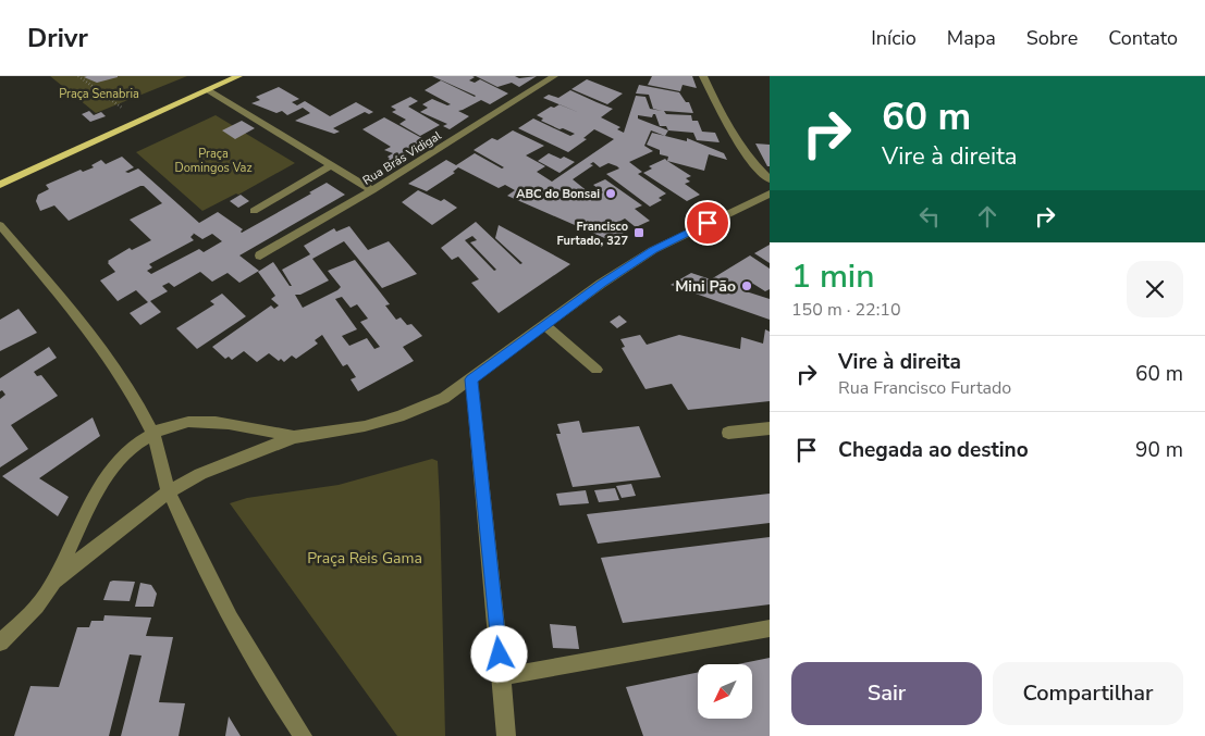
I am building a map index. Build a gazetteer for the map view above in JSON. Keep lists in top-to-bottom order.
{
  "streets": {
    "street": ["Rua Brás Vidigal"]
  },
  "parks": ["Praça Senabria", "Praça Domingos Vaz", "Praça Reis Gama"],
  "places": {
    "other": ["ABC do Bonsai", "Mini Pão"],
    "transit": ["Francisco Furtado, 327"]
  },
  "north": "bottom left",
  "page": {
    "header": "Drivr",
    "nav": [
      "Início",
      "Mapa",
      "Sobre",
      "Contato"
    ],
    "turn": ["60 m", "Vire à direita"],
    "heading": ["1 min", "150 m · 22:10"],
    "list": [
      {
        "name": "Vire à direita",
        "note": "Rua Francisco Furtado",
        "value": "60 m"
      },
      {
        "name": "Chegada ao destino",
        "value": "90 m"
      }
    ],
    "buttons": ["Sair", "Compartilhar"]
  }
}
